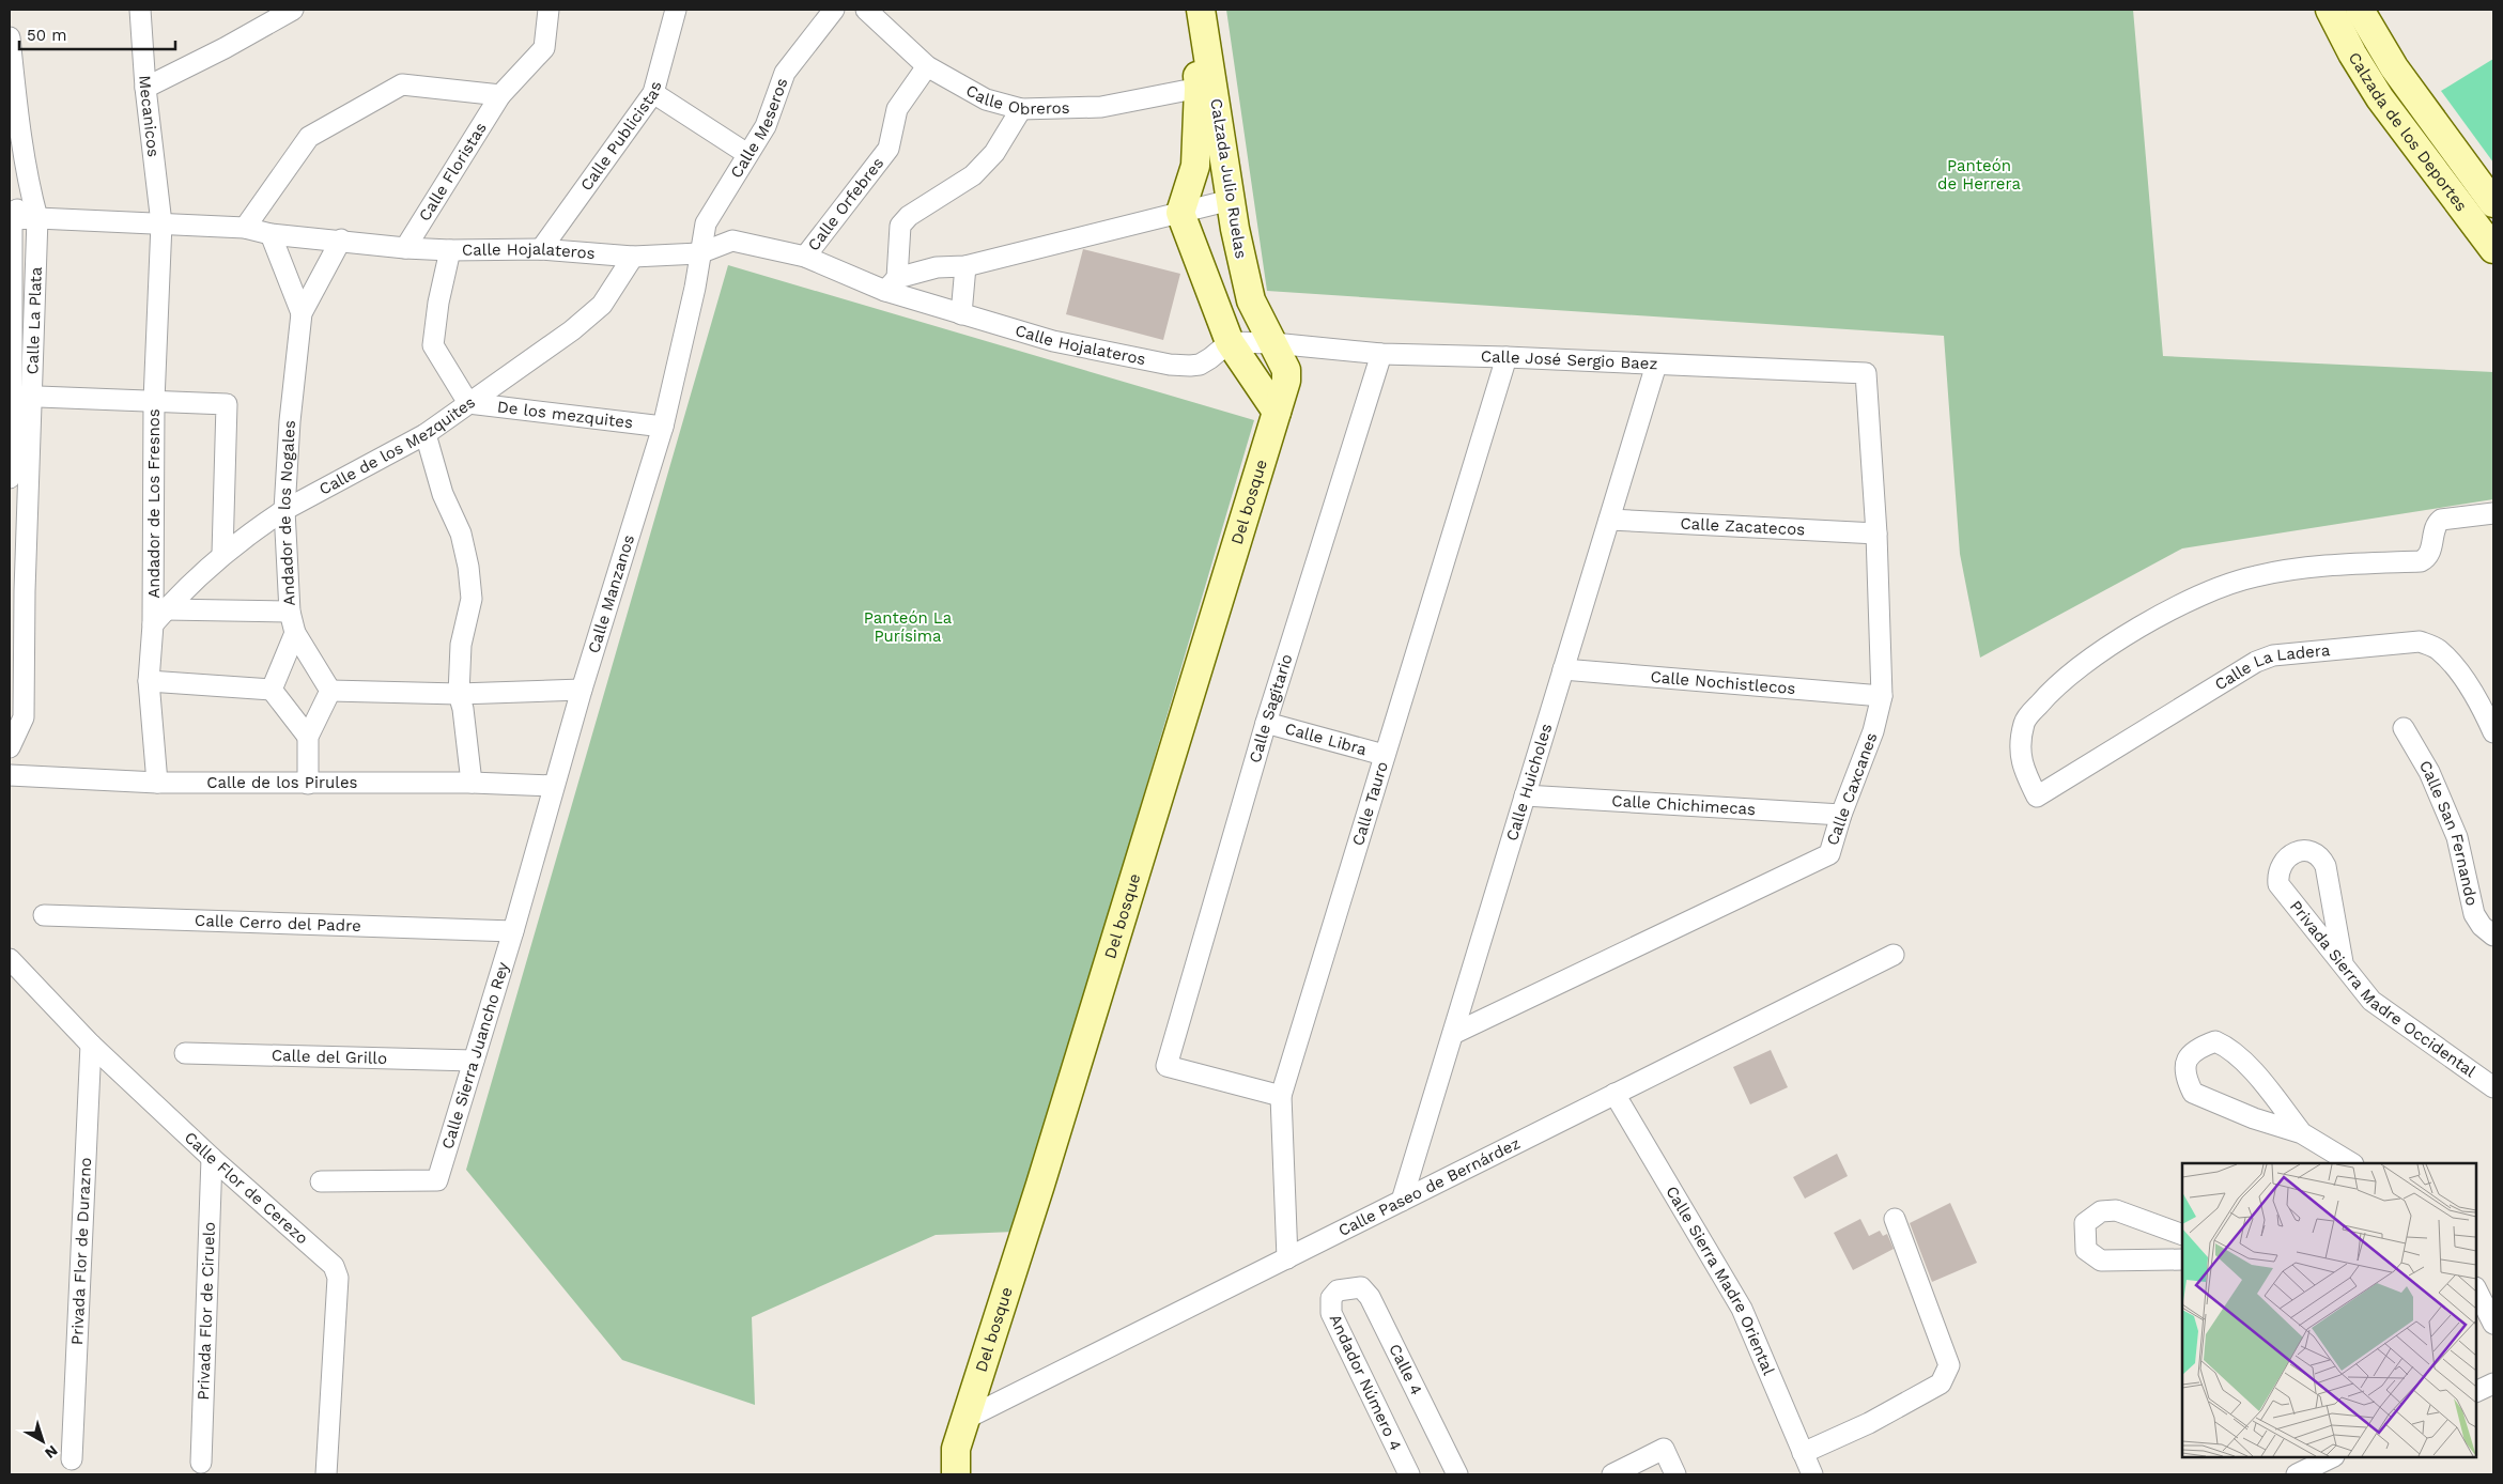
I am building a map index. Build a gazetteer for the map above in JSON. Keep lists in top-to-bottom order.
{
  "streets": {
    "main road": ["Calzada de los Deportes", "Calzada Julio Ruelas", "Del bosque"],
    "street": [
      "Calle Obreros",
      "Mecanicos",
      "Calle Meseros",
      "Calle Publicistas",
      "Calle Floristas",
      "Calle Orfebres",
      "Calle Hojalateros",
      "Calle La Plata",
      "Calle José Sergio Baez",
      "De los mezquites",
      "Calle de los Mezquites",
      "Andador de Los Fresnos",
      "Andador de los Nogales",
      "Calle Zacatecos",
      "Calle Manzanos",
      "Calle La Ladera",
      "Calle Nochistlecos",
      "Calle Sagitario",
      "Calle Libra",
      "Calle de los Pirules",
      "Calle Huicholes",
      "Calle Caxcanes",
      "Calle Tauro",
      "Calle Chichimecas",
      "Calle San Fernando",
      "Calle Cerro del Padre",
      "Privada Sierra Madre Occidental",
      "Calle Sierra Juancho Rey",
      "Calle del Grillo",
      "Calle Flor de Cerezo",
      "Calle Paseo de Bernárdez",
      "Privada Flor de Durazno",
      "Calle Sierra Madre Oriental",
      "Privada Flor de Ciruelo",
      "Calle 4",
      "Andador Número 4"
    ]
  },
  "crossings": [
    ["Calle Obreros", "Calzada Julio Ruelas"],
    ["Calle Obreros", "Calle Orfebres"],
    ["Mecanicos", "Calle Hojalateros"],
    ["Mecanicos", "Andador de Los Fresnos"],
    ["Calle Meseros", "Calle Hojalateros"],
    ["Calle Meseros", "Calle Manzanos"],
    ["Calle Publicistas", "Calle Hojalateros"],
    ["Calle Floristas", "Calle Hojalateros"],
    ["Calzada Julio Ruelas", "Calle José Sergio Baez"],
    ["Calzada Julio Ruelas", "Del bosque"],
    ["Calle Orfebres", "Calle Hojalateros"],
    ["Calle Hojalateros", "Calle La Plata"],
    ["Calle Hojalateros", "Calle de los Mezquites"],
    ["Calle Hojalateros", "Andador de Los Fresnos"],
    ["Calle Hojalateros", "Andador de los Nogales"],
    ["Calle Hojalateros", "Calle Manzanos"],
    ["Calle José Sergio Baez", "Del bosque"],
    ["Calle José Sergio Baez", "Calle Sagitario"],
    ["Calle José Sergio Baez", "Calle Huicholes"],
    ["Calle José Sergio Baez", "Calle Caxcanes"],
    ["Calle José Sergio Baez", "Calle Tauro"],
    ["De los mezquites", "Calle de los Mezquites"],
    ["De los mezquites", "Calle Manzanos"],
    ["Calle de los Mezquites", "Andador de Los Fresnos"],
    ["Calle de los Mezquites", "Andador de los Nogales"],
    ["Del bosque", "Calle Paseo de Bernárdez"],
    ["Andador de Los Fresnos", "Calle de los Pirules"],
    ["Calle Zacatecos", "Calle Huicholes"],
    ["Calle Zacatecos", "Calle Caxcanes"],
    ["Calle Manzanos", "Calle de los Pirules"],
    ["Calle Manzanos", "Calle Cerro del Padre"],
    ["Calle Manzanos", "Calle Sierra Juancho Rey"],
    ["Calle Nochistlecos", "Calle Huicholes"],
    ["Calle Nochistlecos", "Calle Caxcanes"],
    ["Calle Sagitario", "Calle Libra"],
    ["Calle Sagitario", "Calle Tauro"],
    ["Calle Libra", "Calle Tauro"],
    ["Calle Huicholes", "Calle Caxcanes"],
    ["Calle Huicholes", "Calle Chichimecas"],
    ["Calle Huicholes", "Calle Paseo de Bernárdez"],
    ["Calle Caxcanes", "Calle Chichimecas"],
    ["Calle Tauro", "Calle Paseo de Bernárdez"],
    ["Calle Cerro del Padre", "Calle Sierra Juancho Rey"],
    ["Calle Sierra Juancho Rey", "Calle del Grillo"],
    ["Calle Flor de Cerezo", "Privada Flor de Durazno"],
    ["Calle Flor de Cerezo", "Privada Flor de Ciruelo"],
    ["Calle Paseo de Bernárdez", "Calle Sierra Madre Oriental"],
    ["Calle 4", "Andador Número 4"]
  ],
  "parks": ["Panteón de Herrera", "Panteón La Purísima"],
  "scale_bar": "50 m",
  "north": "bottom right"
}
